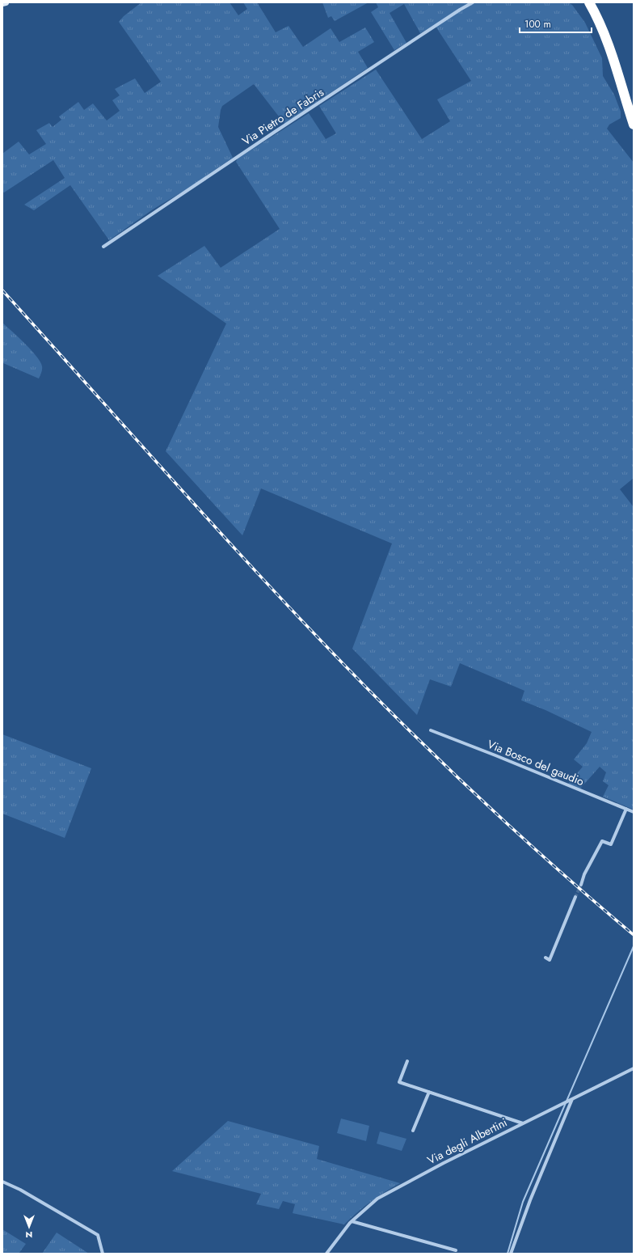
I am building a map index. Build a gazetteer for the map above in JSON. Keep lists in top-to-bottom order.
{
  "streets": {
    "street": ["Via Pietro de Fabris", "Via Bosco del gaudio", "Via degli Albertini"]
  },
  "scale_bar": "100 m",
  "north": "bottom"
}
